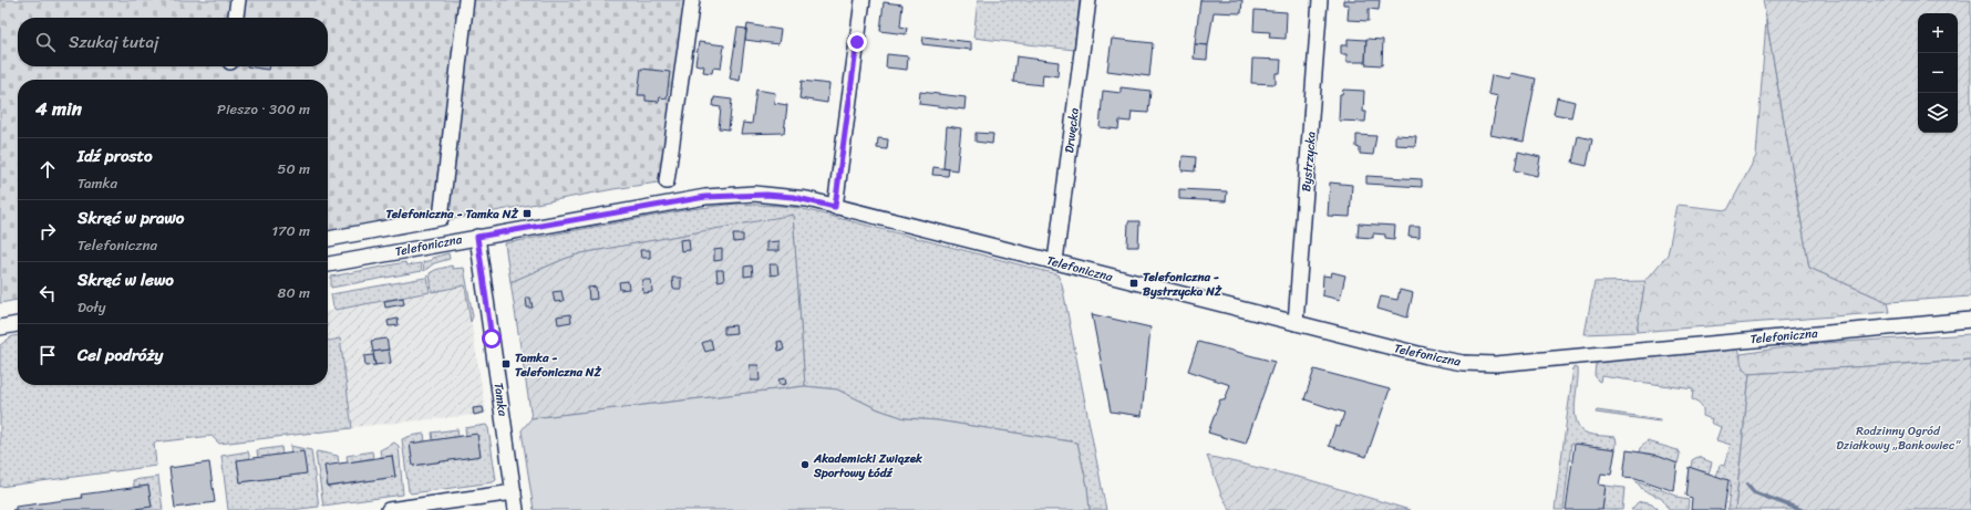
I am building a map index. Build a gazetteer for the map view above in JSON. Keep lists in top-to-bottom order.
{
  "streets": {
    "street": [
      "Drwęcka",
      "Bystrzycka",
      "Telefoniczna",
      "Tamka"
    ]
  },
  "crossings": [
    ["Drwęcka", "Telefoniczna"],
    ["Bystrzycka", "Telefoniczna"],
    ["Telefoniczna", "Tamka"]
  ],
  "parks": ["Rodzinny Ogród Działkowy „Bankowiec”"],
  "places": {
    "transit": ["Telefoniczna - Tamka NŻ", "Telefoniczna - Bystrzycka NŻ", "Tamka - Telefoniczna NŻ"],
    "other": ["Akademicki Związek Sportowy Łódź"]
  },
  "page": {
    "map_buttons": ["+", "−"],
    "search": "Szukaj tutaj",
    "heading": ["4 min", "Pieszo · 300 m"],
    "list": [
      ["Idź prosto", "Tamka", "50 m"],
      ["Skręć w prawo", "Telefoniczna", "170 m"],
      ["Skręć w lewo", "Doły", "80 m"],
      "Cel podróży"
    ]
  }
}
